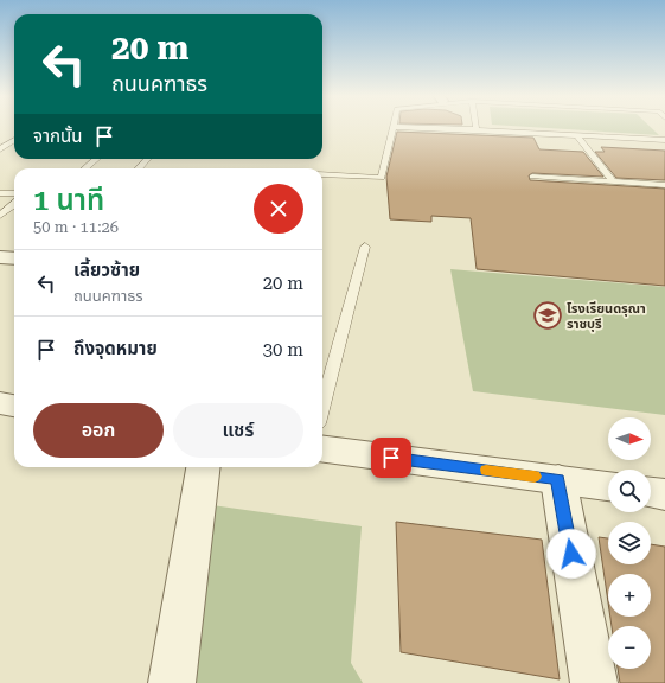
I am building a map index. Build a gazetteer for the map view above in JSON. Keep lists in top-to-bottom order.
{
  "places": {
    "school or university": ["โรงเรียนดรุณา ราชบุรี"]
  },
  "north": "right",
  "page": {
    "turn": ["20 m", "ถนนคฑาธร"],
    "then": "จากนั้น",
    "heading": ["1 นาที", "50 m · 11:26"],
    "list": [
      {
        "name": "เลี้ยวซ้าย",
        "note": "ถนนคฑาธร",
        "value": "20 m"
      },
      {
        "name": "ถึงจุดหมาย",
        "value": "30 m"
      }
    ],
    "buttons": ["ออก", "แชร์"],
    "map_buttons": ["+", "−"]
  }
}
